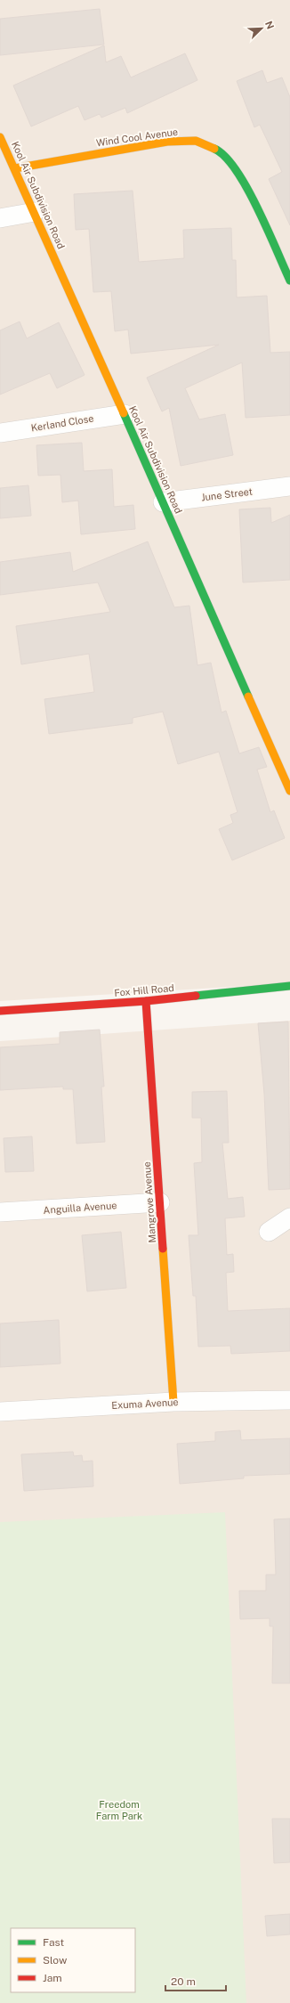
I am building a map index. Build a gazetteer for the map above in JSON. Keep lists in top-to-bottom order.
{
  "streets": {
    "street": [
      "Wind Cool Avenue",
      "Kool Air Subdivision Road",
      "Kerland Close",
      "June Street",
      "Fox Hill Road",
      "Mangrove Avenue",
      "Anguilla Avenue",
      "Exuma Avenue"
    ]
  },
  "crossings": [
    ["Wind Cool Avenue", "Kool Air Subdivision Road"],
    ["Kool Air Subdivision Road", "Kerland Close"],
    ["Kool Air Subdivision Road", "June Street"],
    ["Fox Hill Road", "Mangrove Avenue"],
    ["Mangrove Avenue", "Anguilla Avenue"],
    ["Mangrove Avenue", "Exuma Avenue"]
  ],
  "parks": ["Freedom Farm Park"],
  "legend": ["Fast", "Slow", "Jam"],
  "scale_bar": "20 m",
  "north": "top right"
}
